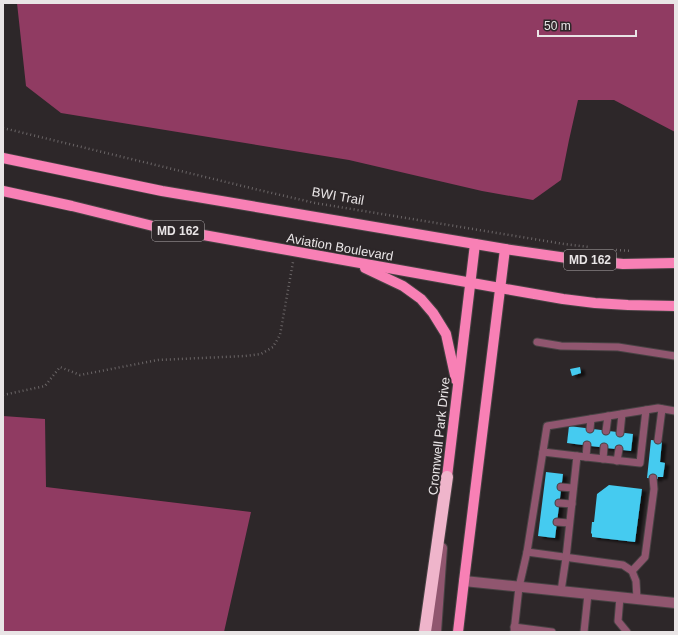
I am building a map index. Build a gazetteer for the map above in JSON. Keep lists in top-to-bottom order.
{
  "streets": {
    "main road": ["MD 162", "Aviation Boulevard", "Cromwell Park Drive"],
    "path": ["BWI Trail"]
  },
  "crossings": [
    ["Aviation Boulevard", "Cromwell Park Drive"]
  ],
  "scale_bar": "50 m"
}
